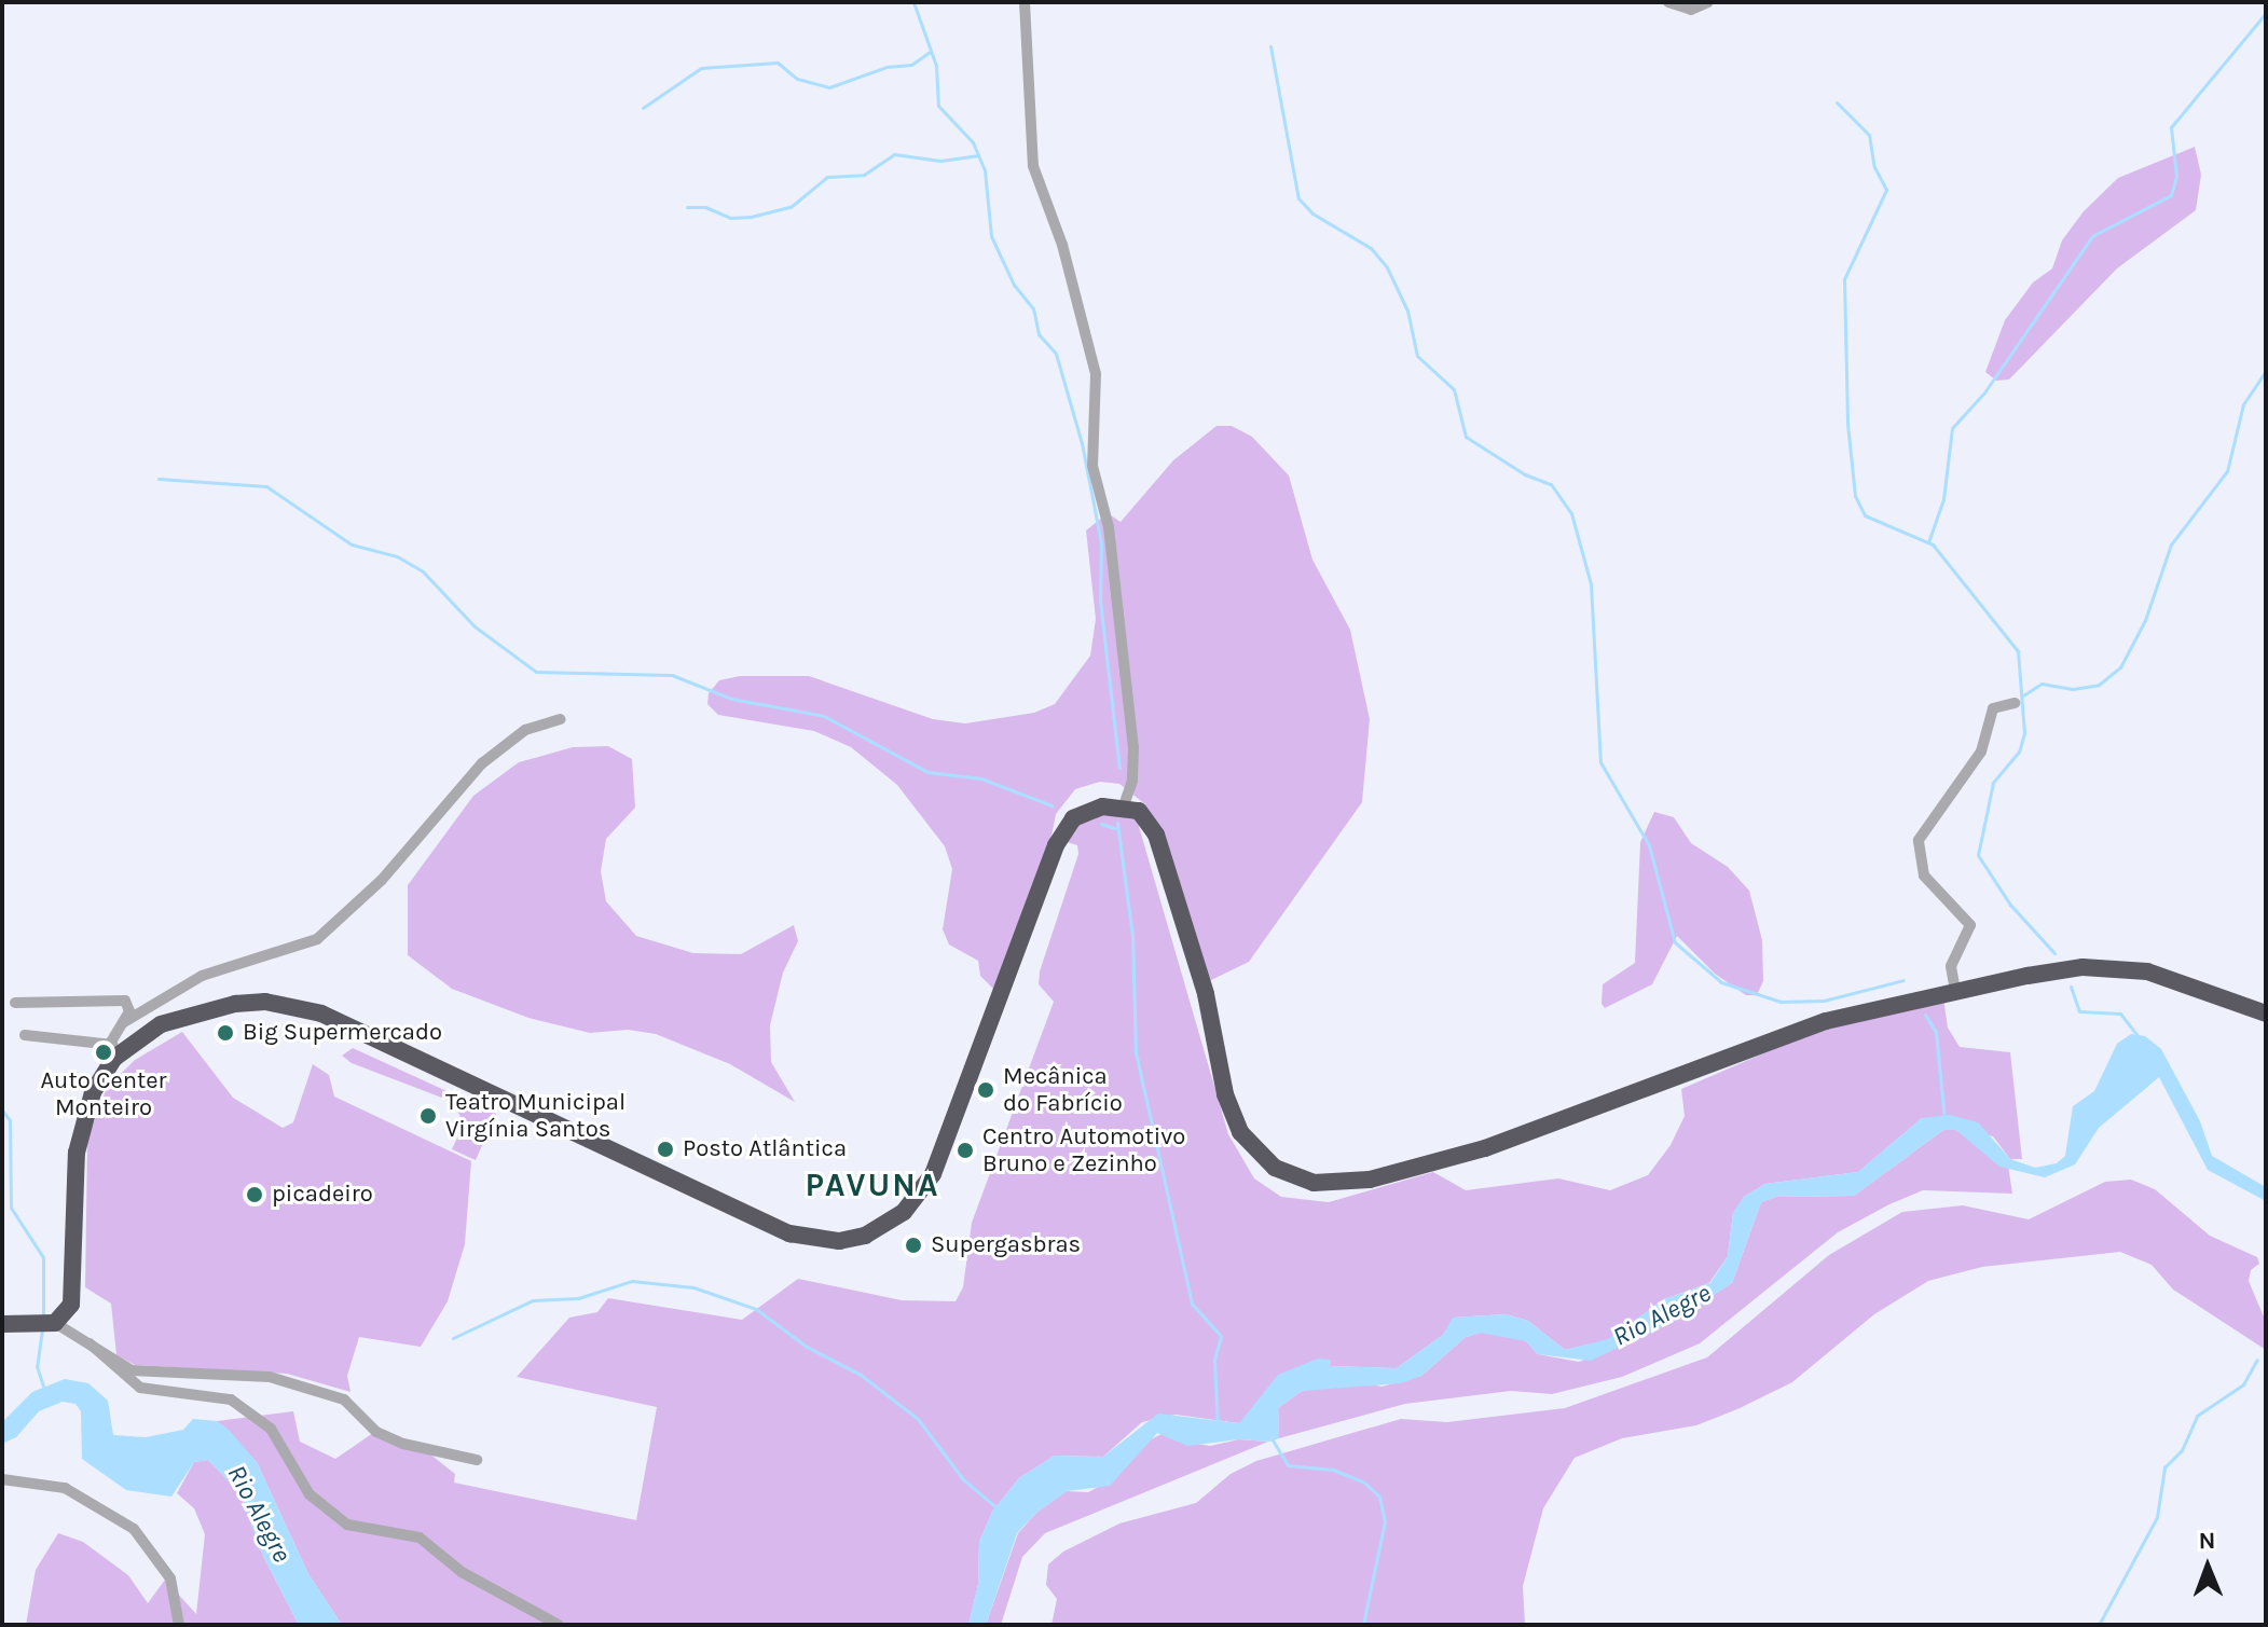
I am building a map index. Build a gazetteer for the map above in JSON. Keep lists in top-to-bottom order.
{
  "districts": ["PAVUNA"],
  "water": ["Rio Alegre"],
  "places": [
    "Big Supermercado",
    "Auto Center Monteiro",
    "Mecânica do Fabrício",
    "Teatro Municipal Virgínia Santos",
    "Posto Atlântica",
    "Centro Automotivo Bruno e Zezinho",
    "picadeiro",
    "Supergasbras"
  ],
  "north": "top"
}
